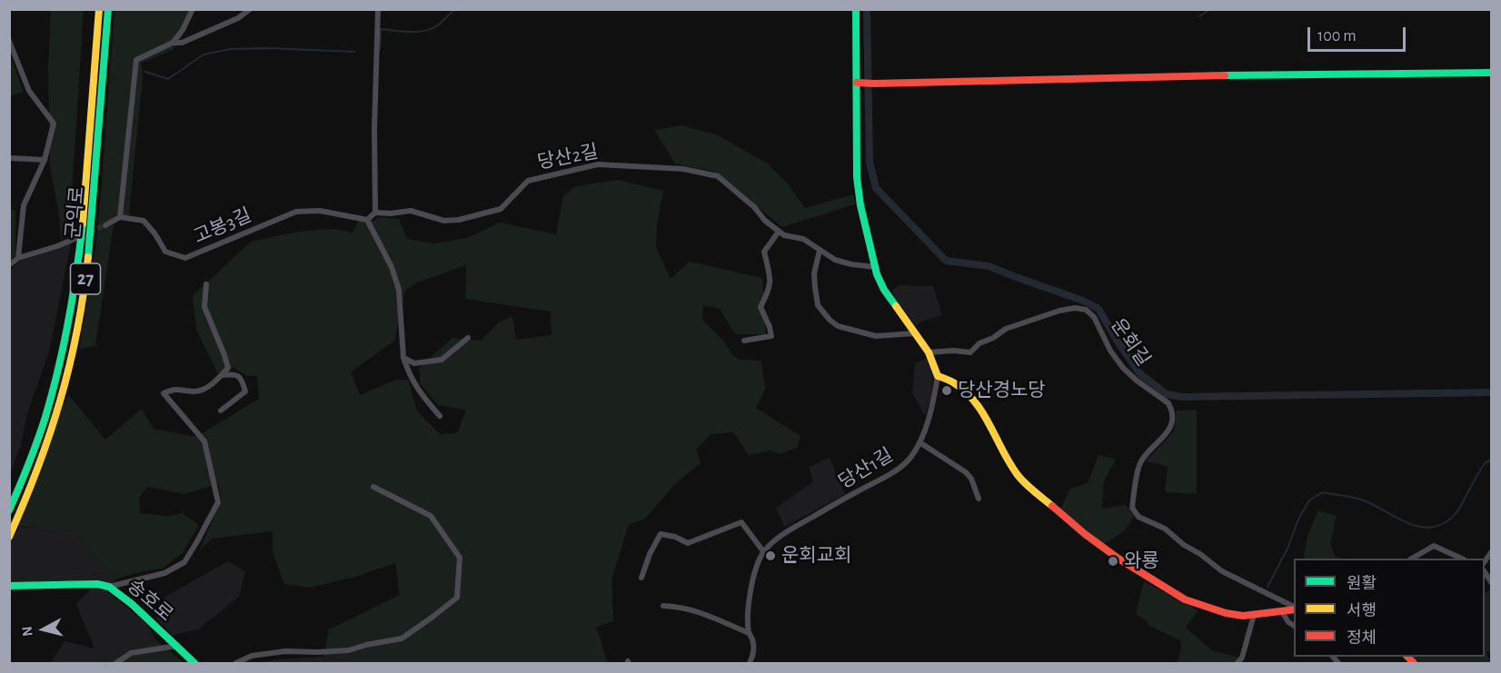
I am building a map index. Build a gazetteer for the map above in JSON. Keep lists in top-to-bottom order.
{
  "streets": {
    "main road": [
      "군익로",
      "27",
      "운회길",
      "송호로"
    ],
    "street": ["당산2길", "고봉3길", "당산1길"]
  },
  "crossings": [
    ["운회길", "당산1길"]
  ],
  "places": ["당산경노당", "운회교회", "와룡"],
  "legend": ["원활", "서행", "정체"],
  "scale_bar": "100 m",
  "north": "left"
}
